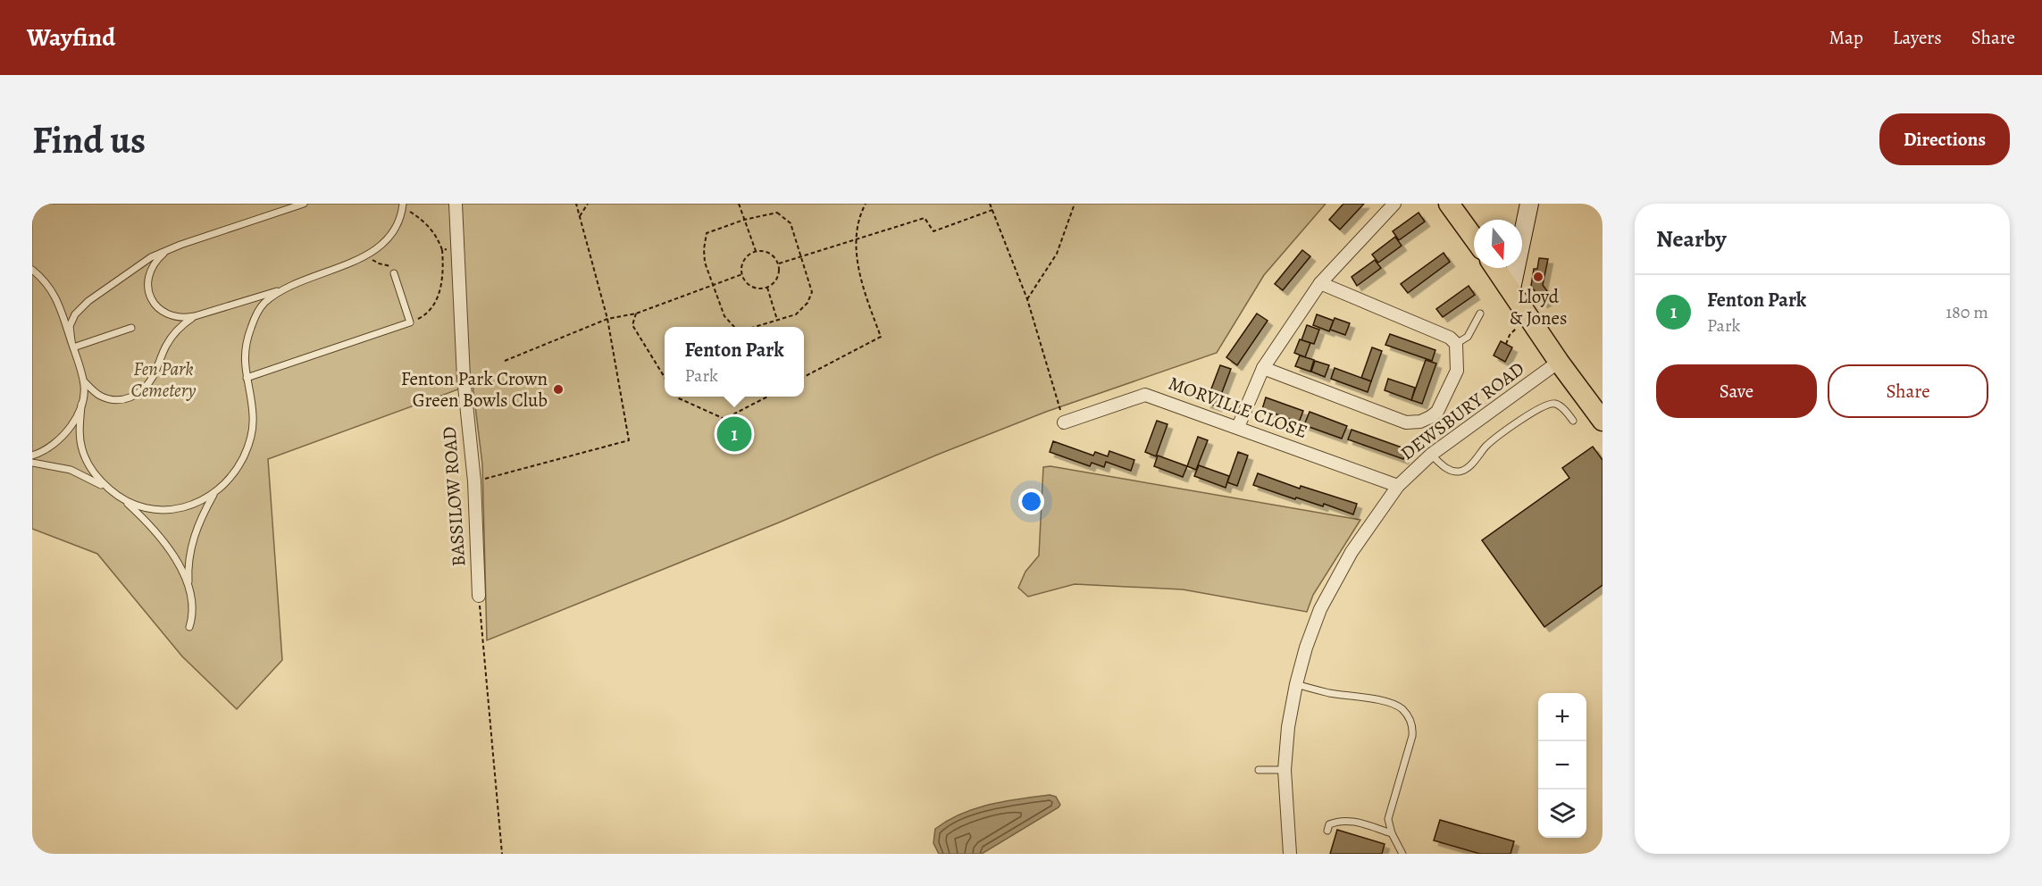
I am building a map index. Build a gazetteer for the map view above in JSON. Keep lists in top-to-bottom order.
{
  "streets": {
    "street": ["MORVILLE CLOSE", "DEWSBURY ROAD", "BASSILOW ROAD"]
  },
  "crossings": [
    ["MORVILLE CLOSE", "DEWSBURY ROAD"]
  ],
  "parks": ["Fen Park Cemetery"],
  "places": ["Lloyd & Jones", "Fenton Park Crown Green Bowls Club"],
  "north": "bottom",
  "page": {
    "header": "Wayfind",
    "nav": ["Map", "Layers", "Share"],
    "buttons": [
      "Directions",
      ["Save", "Share"]
    ],
    "title": "Find us",
    "heading": "Nearby",
    "list": [
      {
        "mark": "1",
        "name": "Fenton Park",
        "note": "Park",
        "value": "180 m"
      }
    ],
    "popup": ["Fenton Park", "Park"],
    "pins": "1",
    "map_buttons": ["+", "−"]
  }
}
